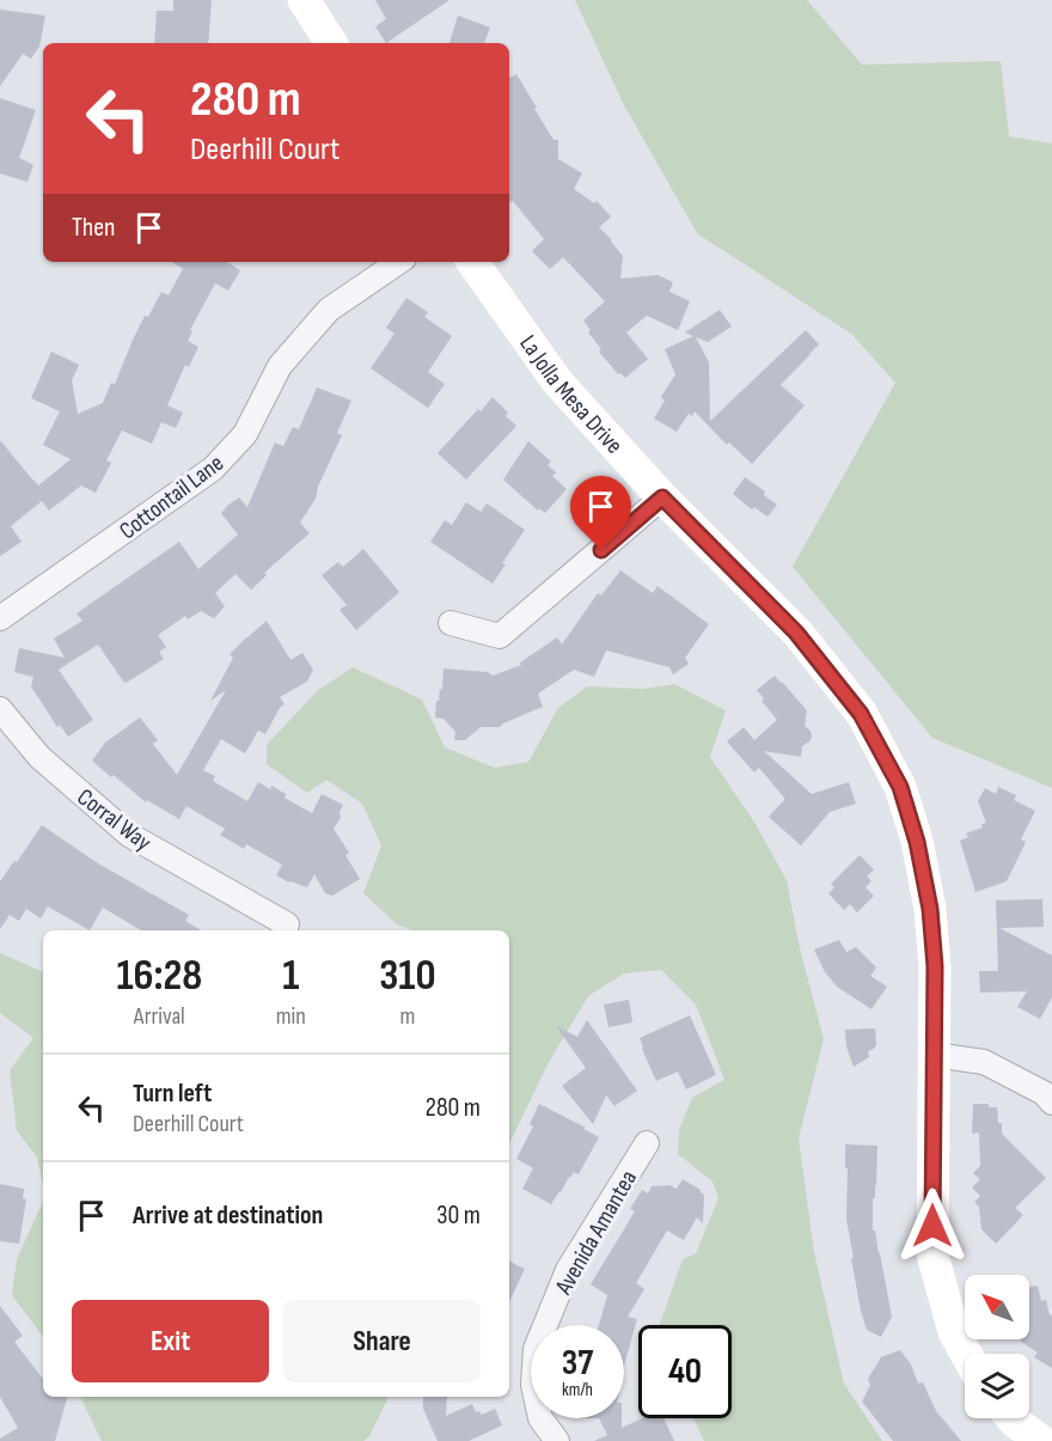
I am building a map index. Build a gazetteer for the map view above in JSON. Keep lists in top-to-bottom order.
{
  "streets": {
    "street": [
      "La Jolla Mesa Drive",
      "Cottontail Lane",
      "Corral Way",
      "Avenida Amantea"
    ]
  },
  "north": "top left",
  "page": {
    "turn": ["280 m", "Deerhill Court"],
    "then": "Then",
    "eta": [
      "16:28",
      "Arrival",
      "1",
      "min",
      "310",
      "m"
    ],
    "list": [
      {
        "name": "Turn left",
        "note": "Deerhill Court",
        "value": "280 m"
      },
      {
        "name": "Arrive at destination",
        "value": "30 m"
      }
    ],
    "buttons": ["Exit", "Share"],
    "speed": "37 km/h",
    "limit": "40"
  }
}
